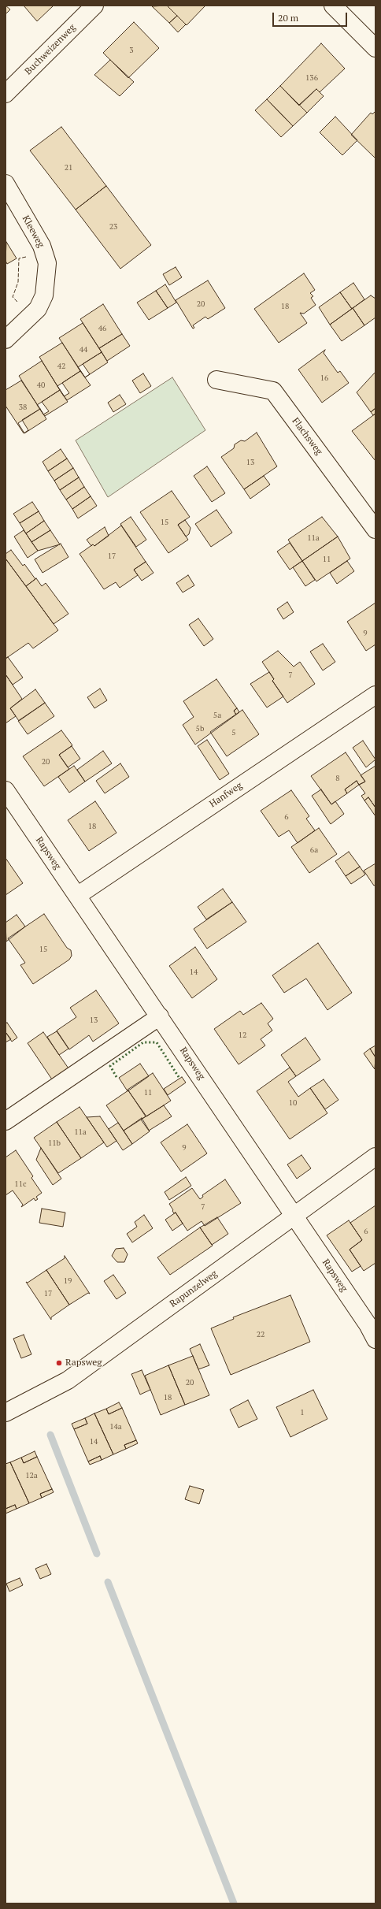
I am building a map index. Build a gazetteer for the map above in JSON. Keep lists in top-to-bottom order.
{
  "streets": {
    "street": [
      "Buchweizenweg",
      "Kleeweg",
      "Flachsweg",
      "Hanfweg",
      "Rapsweg",
      "Rapunzelweg"
    ]
  },
  "crossings": [
    ["Hanfweg", "Rapsweg"],
    ["Rapsweg", "Rapunzelweg"]
  ],
  "places": ["Rapsweg"],
  "house_numbers": [
    "3",
    "136",
    "21",
    "23",
    "20",
    "18",
    "46",
    "44",
    "42",
    "16",
    "40",
    "38",
    "13",
    "15",
    "11a",
    "17",
    "11",
    "9",
    "7",
    "5a",
    "5b",
    "5",
    "20",
    "8",
    "6",
    "18",
    "6a",
    "15",
    "14",
    "13",
    "12",
    "11",
    "10",
    "11a",
    "11b",
    "9",
    "11c",
    "7",
    "6",
    "19",
    "17",
    "22",
    "20",
    "18",
    "1",
    "14a",
    "14",
    "12a"
  ],
  "scale_bar": "20 m"
}
